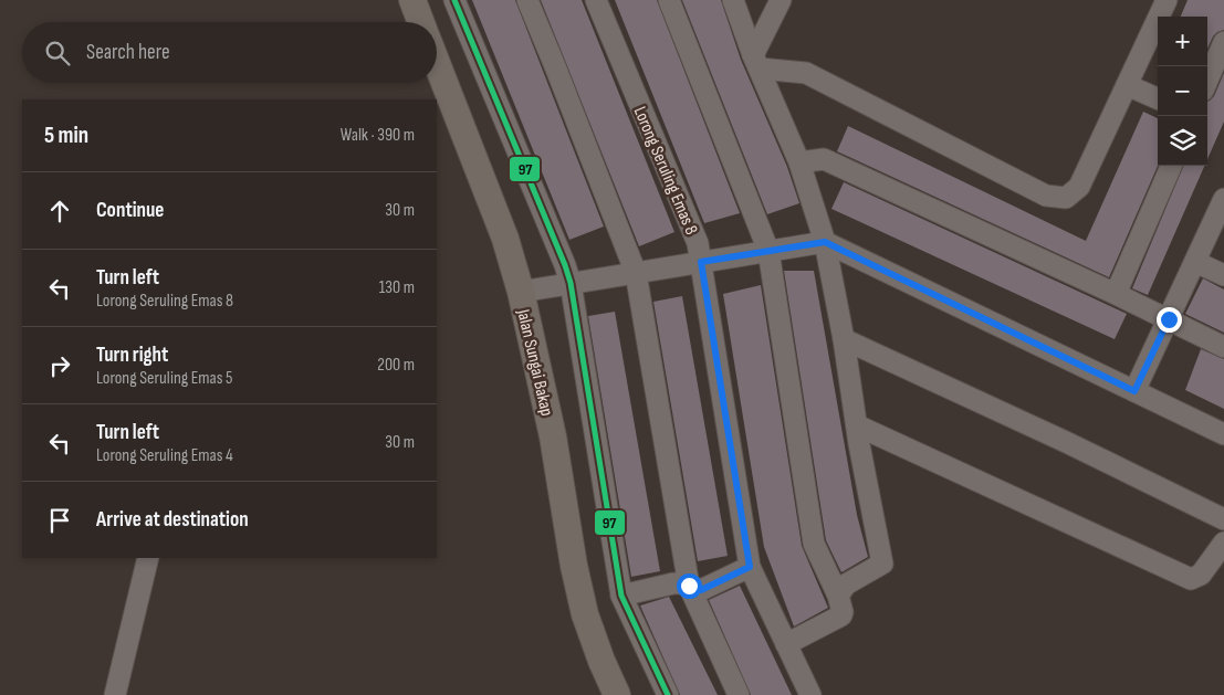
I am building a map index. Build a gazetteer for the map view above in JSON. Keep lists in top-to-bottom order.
{
  "streets": {
    "main road": ["Jalan Sungai Bakap"],
    "street": ["Lorong Seruling Emas 8"]
  },
  "lines": ["transit line 97"],
  "page": {
    "map_buttons": ["+", "−"],
    "search": "Search here",
    "heading": ["5 min", "Walk · 390 m"],
    "list": [
      ["Continue", "30 m"],
      ["Turn left", "Lorong Seruling Emas 8", "130 m"],
      ["Turn right", "Lorong Seruling Emas 5", "200 m"],
      ["Turn left", "Lorong Seruling Emas 4", "30 m"],
      "Arrive at destination"
    ]
  }
}
